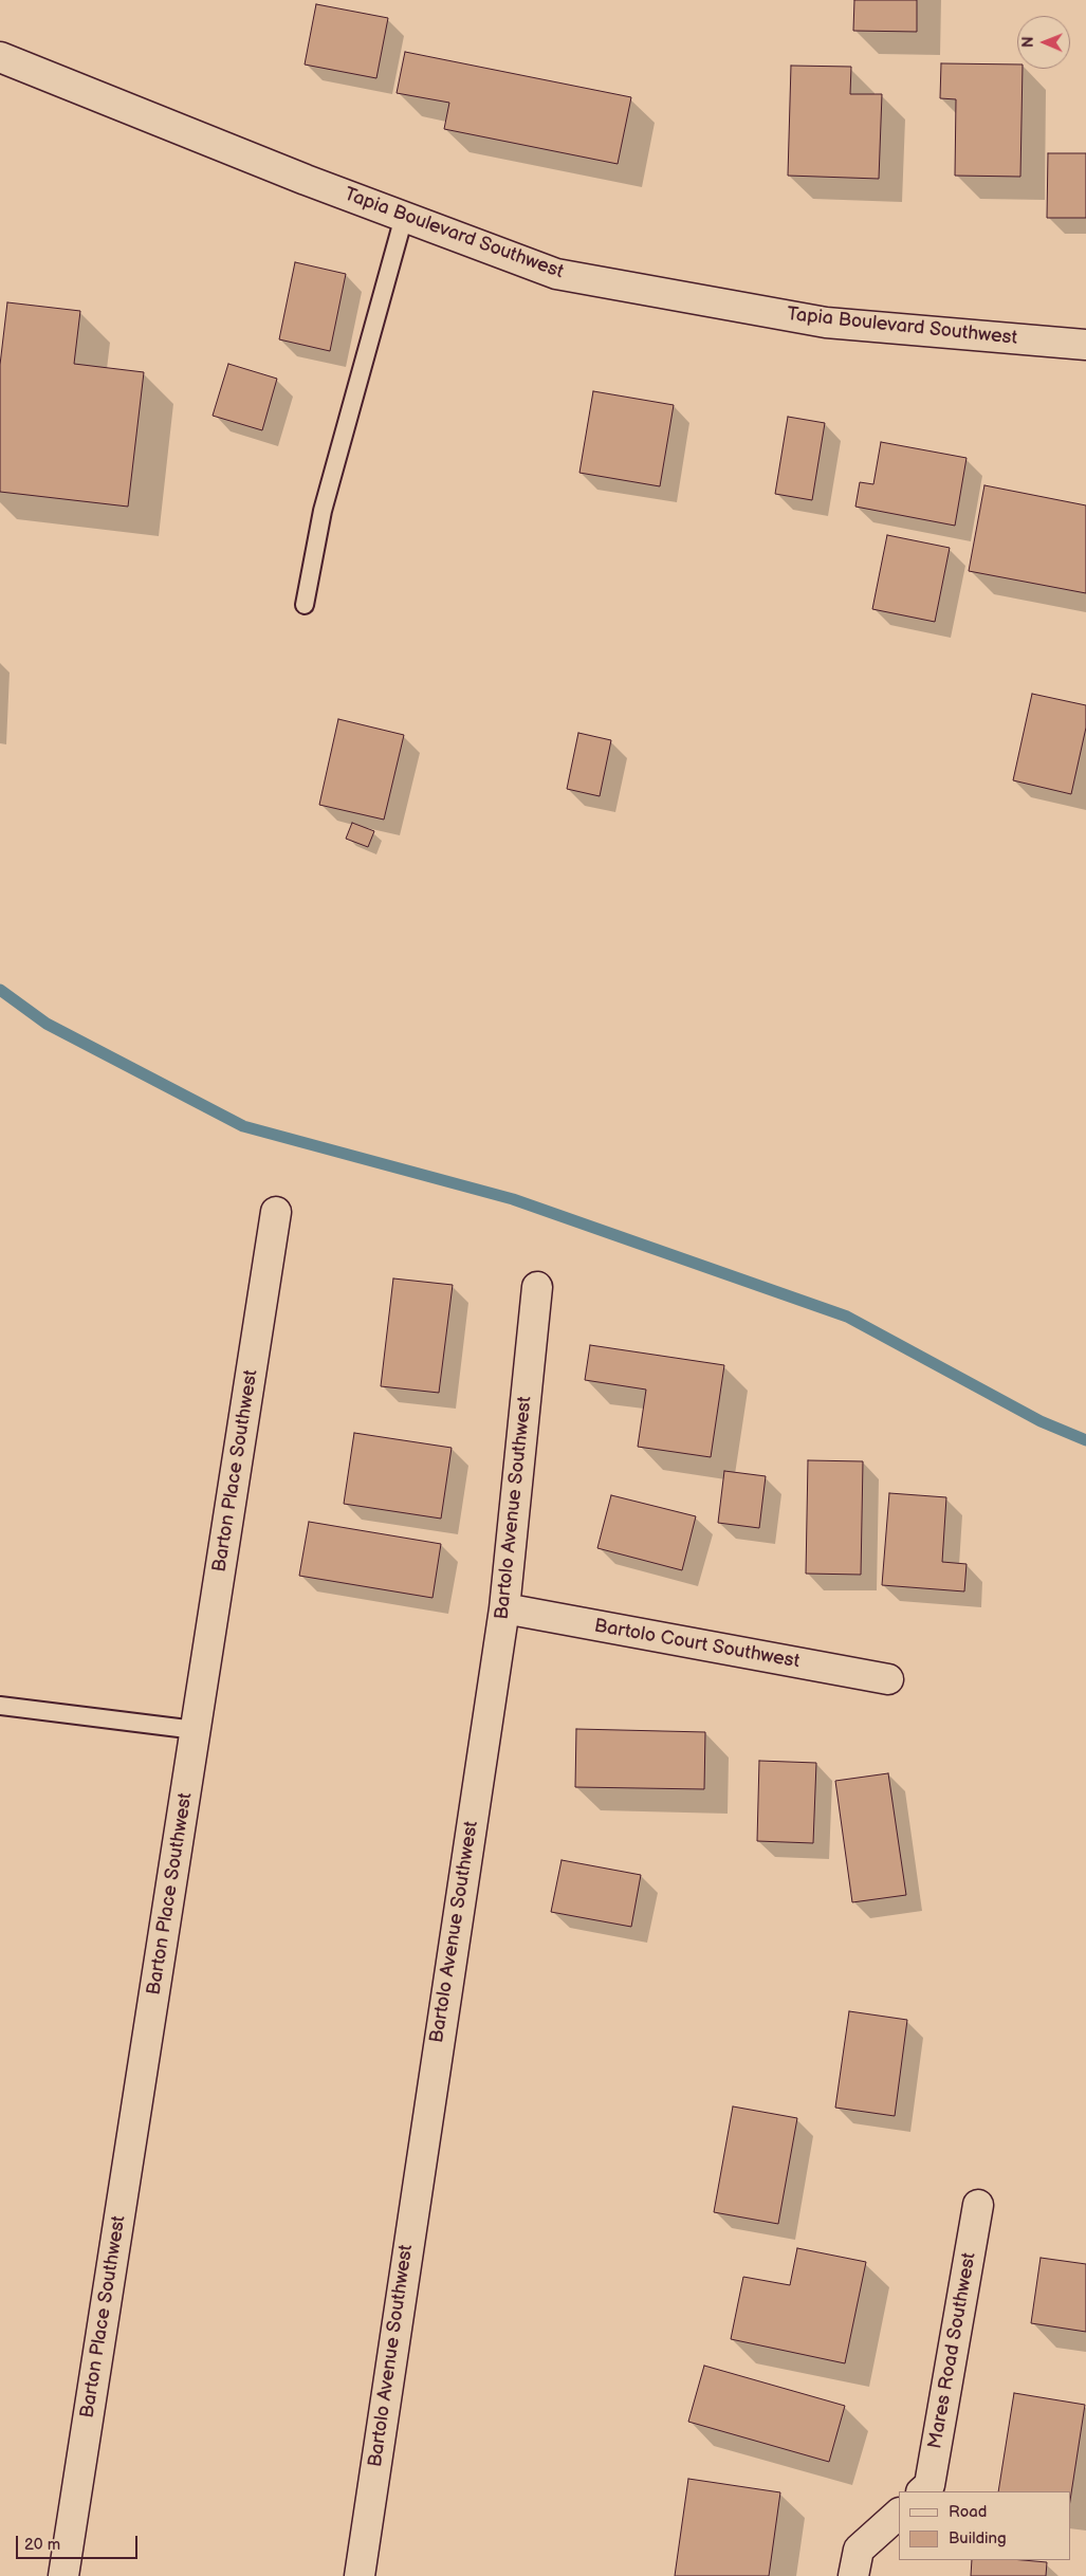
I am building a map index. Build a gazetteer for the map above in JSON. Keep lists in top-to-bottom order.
{
  "streets": {
    "street": [
      "Tapia Boulevard Southwest",
      "Barton Place Southwest",
      "Bartolo Avenue Southwest",
      "Bartolo Court Southwest",
      "Mares Road Southwest"
    ]
  },
  "crossings": [
    ["Bartolo Avenue Southwest", "Bartolo Court Southwest"]
  ],
  "legend": ["Road", "Building"],
  "scale_bar": "20 m",
  "north": "left"
}
